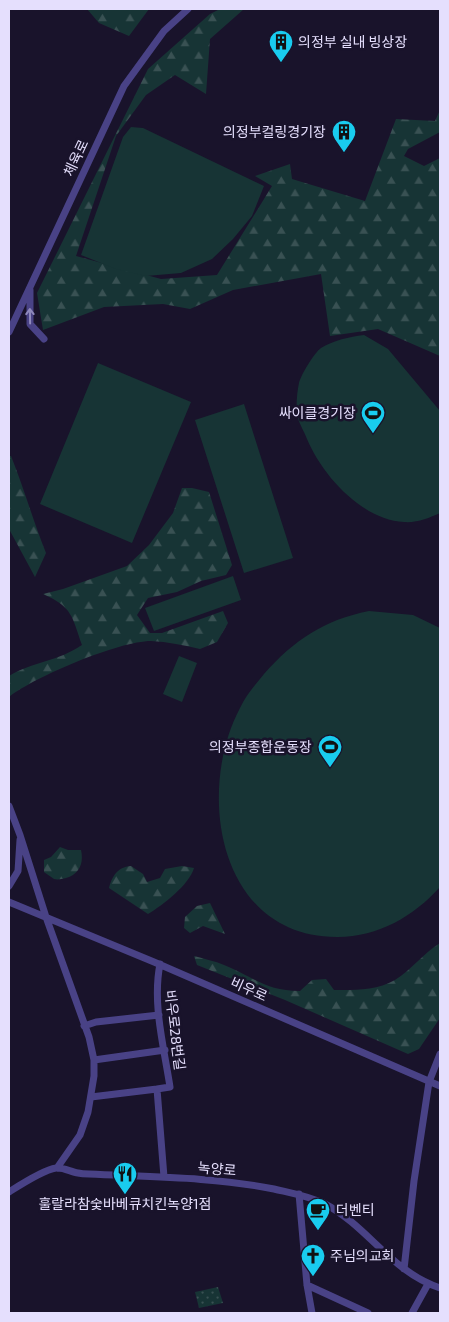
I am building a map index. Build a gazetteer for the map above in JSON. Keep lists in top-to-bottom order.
{
  "streets": {
    "street": [
      "체육로",
      "비우로",
      "비우로28번길",
      "녹양로"
    ]
  },
  "crossings": [
    ["비우로", "비우로28번길"]
  ],
  "places": {
    "building": ["의정부 실내 빙상장", "의정부컬링경기장"],
    "sports": ["싸이클경기장", "의정부종합운동장"],
    "restaurant": ["훌랄라참숯바베큐치킨녹양1점"],
    "cafe": ["더벤티"],
    "church": ["주님의교회"]
  }
}
